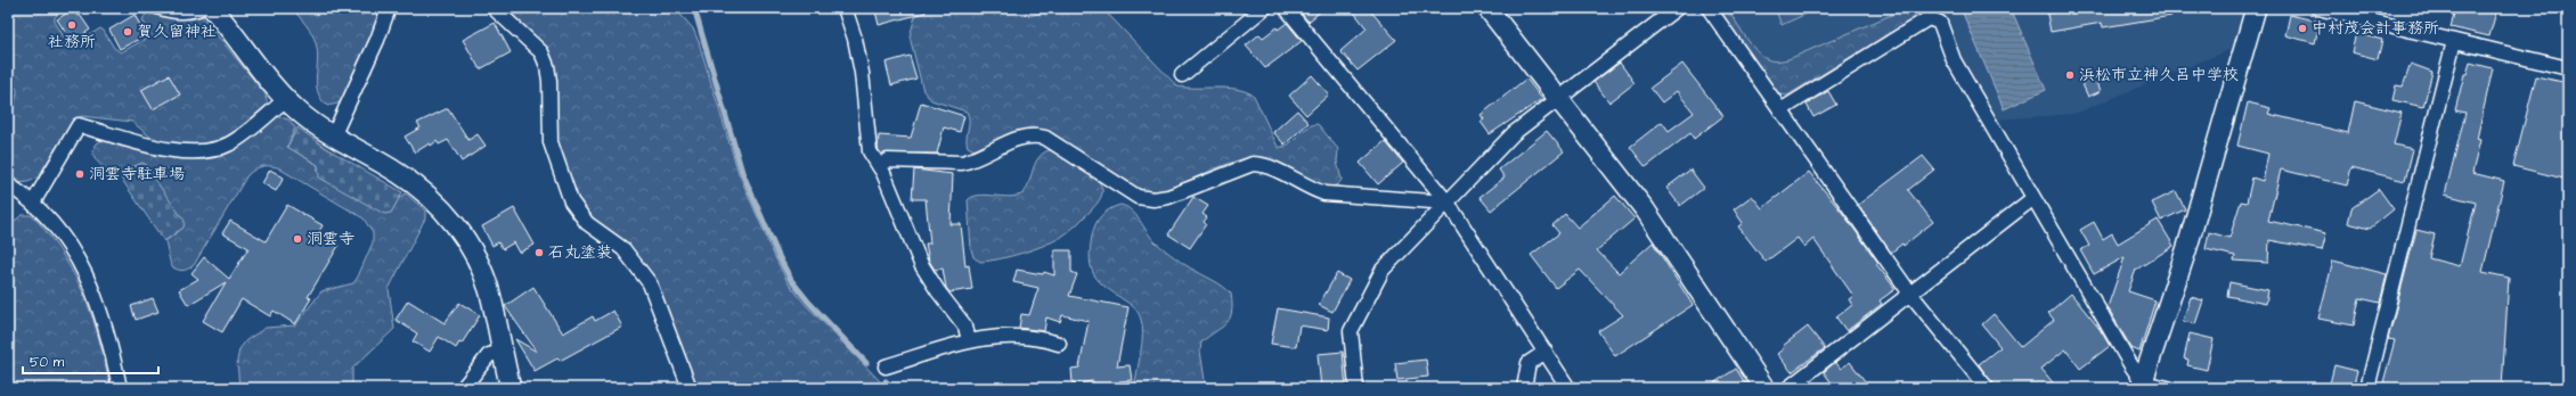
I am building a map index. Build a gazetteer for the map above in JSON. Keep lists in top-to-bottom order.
{
  "places": [
    "社務所",
    "中村茂会計事務所",
    "賀久留神社",
    "浜松市立神久呂中学校",
    "洞雲寺駐車場",
    "洞雲寺",
    "石丸塗装"
  ],
  "scale_bar": "50 m"
}
